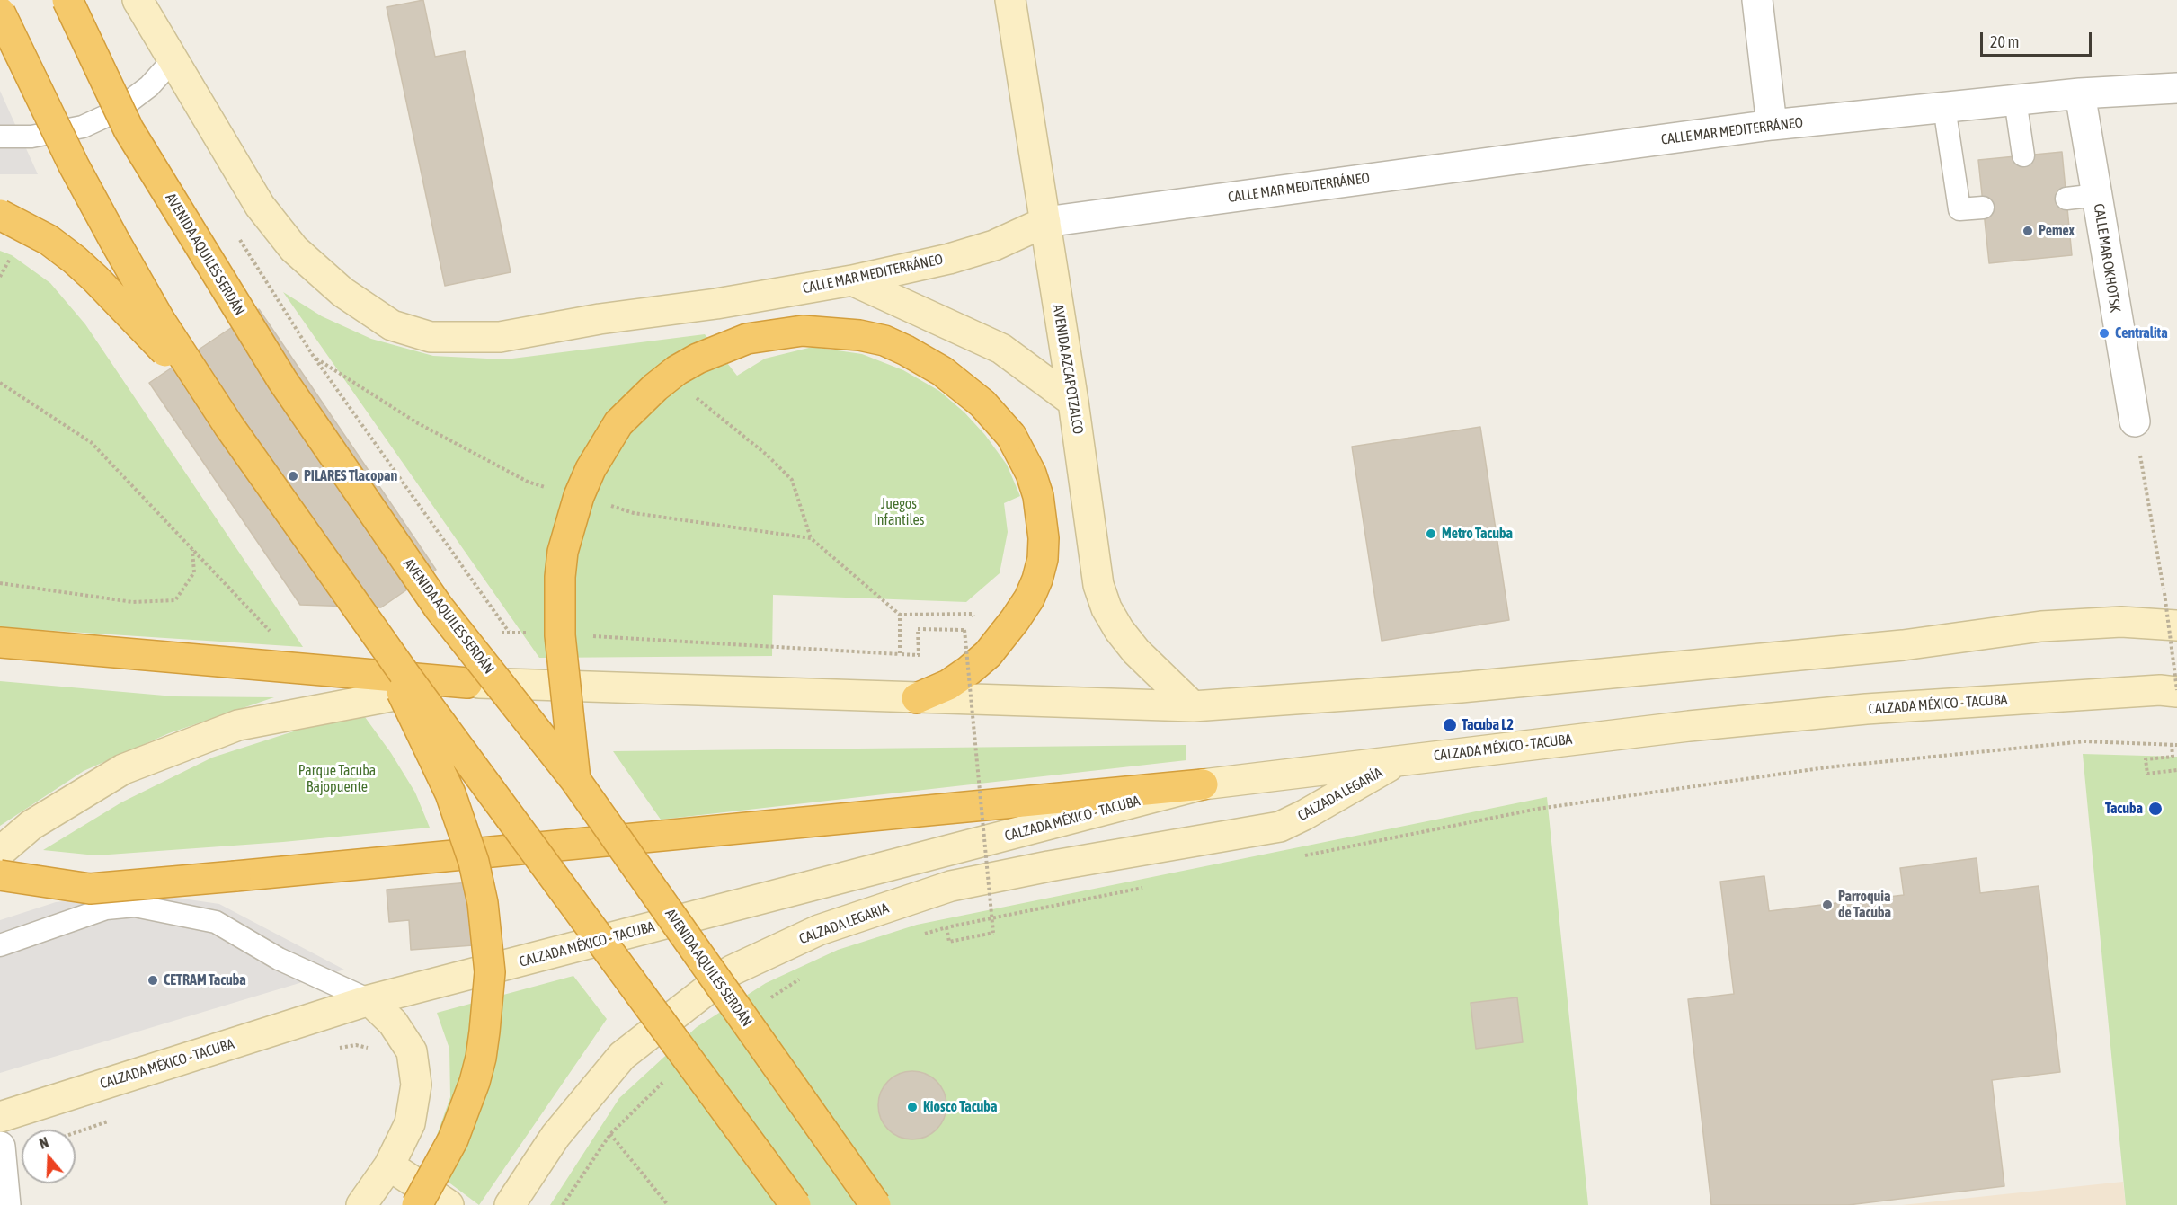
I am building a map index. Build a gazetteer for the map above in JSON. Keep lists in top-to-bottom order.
{
  "streets": {
    "highway": ["AVENIDA AQUILES SERDÁN"],
    "main road": [
      "CALLE MAR MEDITERRÁNEO",
      "AVENIDA AZCAPOTZALCO",
      "CALZADA MÉXICO - TACUBA",
      "CALZADA LEGARÍA",
      "CALZADA LEGARIA"
    ],
    "street": ["CALLE MAR OKHOTSK"]
  },
  "crossings": [
    ["CALLE MAR MEDITERRÁNEO", "CALLE MAR OKHOTSK"],
    ["CALLE MAR MEDITERRÁNEO", "AVENIDA AZCAPOTZALCO"],
    ["CALZADA MÉXICO - TACUBA", "CALZADA LEGARÍA"],
    ["CALZADA LEGARÍA", "CALZADA LEGARIA"]
  ],
  "parks": ["Juegos Infantiles", "Parque Tacuba Bajopuente"],
  "places": [
    "Pemex",
    "Centralita",
    "PILARES Tlacopan",
    "Metro Tacuba",
    "Tacuba L2",
    "Tacuba",
    "Parroquia de Tacuba",
    "CETRAM Tacuba",
    "Kiosco Tacuba"
  ],
  "scale_bar": "20 m",
  "north": "top"
}
